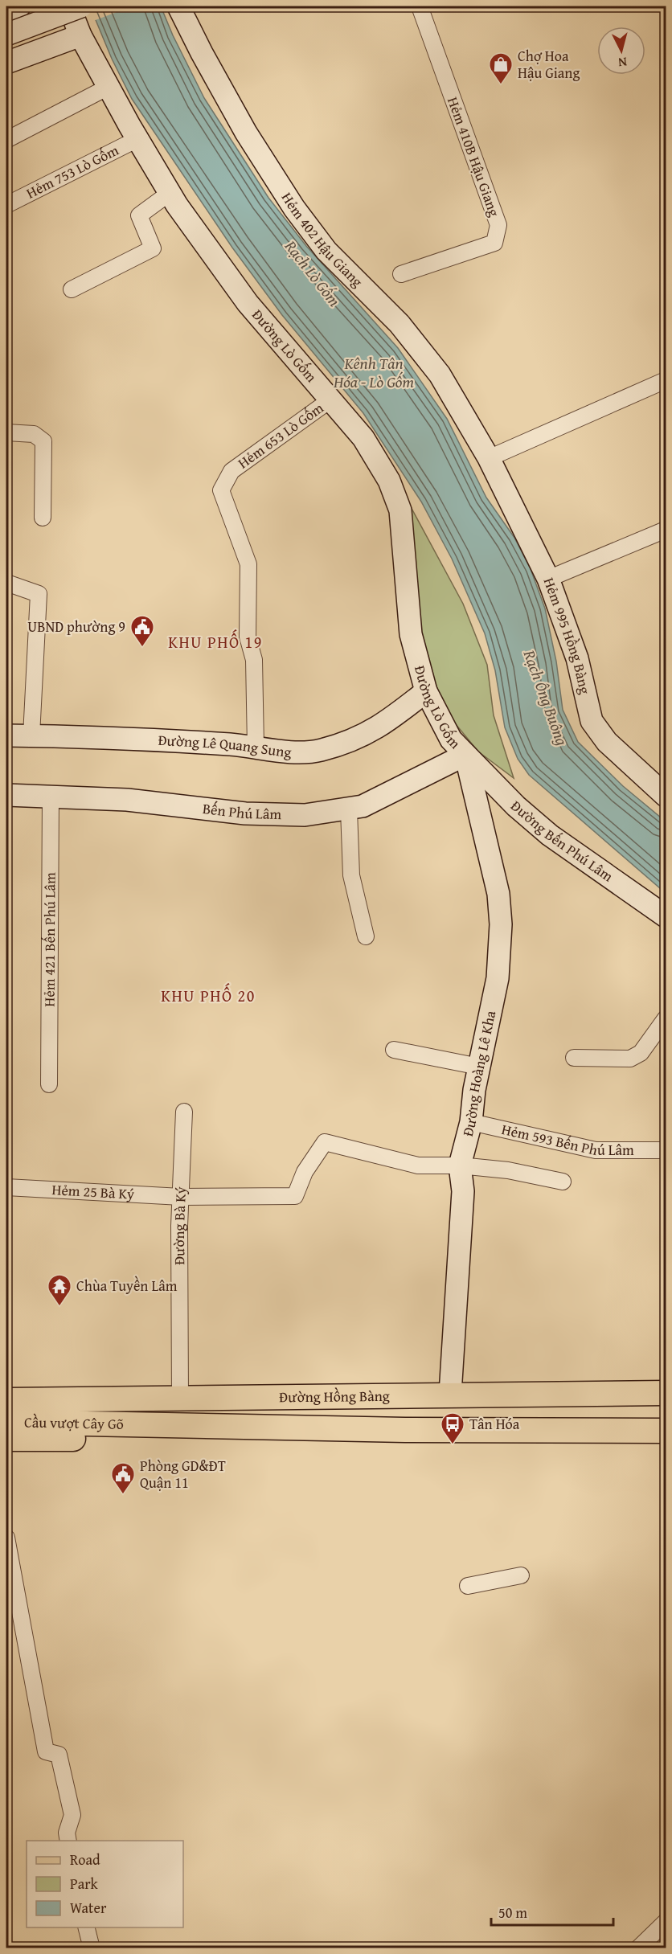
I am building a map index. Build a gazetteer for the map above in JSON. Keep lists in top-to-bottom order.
{
  "streets": {
    "main road": ["Đường Hồng Bàng", "Cầu vượt Cây Gõ"],
    "street": [
      "Hẻm 410B Hậu Giang",
      "Hẻm 753 Lò Gốm",
      "Hẻm 402 Hậu Giang",
      "Đường Lò Gốm",
      "Hẻm 653 Lò Gốm",
      "Hẻm 995 Hồng Bàng",
      "Đường Lê Quang Sung",
      "Bến Phú Lâm",
      "Đường Bến Phú Lâm",
      "Hẻm 421 Bến Phú Lâm",
      "Đường Hoàng Lê Kha",
      "Hẻm 593 Bến Phú Lâm",
      "Hẻm 25 Bà Ký",
      "Đường Bà Ký"
    ]
  },
  "crossings": [
    ["Hẻm 753 Lò Gốm", "Đường Lò Gốm"],
    ["Hẻm 402 Hậu Giang", "Hẻm 995 Hồng Bàng"],
    ["Đường Lò Gốm", "Hẻm 653 Lò Gốm"],
    ["Đường Lò Gốm", "Đường Lê Quang Sung"],
    ["Đường Lò Gốm", "Bến Phú Lâm"],
    ["Đường Lò Gốm", "Đường Bến Phú Lâm"],
    ["Đường Lò Gốm", "Đường Hoàng Lê Kha"],
    ["Hẻm 653 Lò Gốm", "Đường Lê Quang Sung"],
    ["Bến Phú Lâm", "Đường Bến Phú Lâm"],
    ["Bến Phú Lâm", "Hẻm 421 Bến Phú Lâm"],
    ["Bến Phú Lâm", "Đường Hoàng Lê Kha"],
    ["Đường Bến Phú Lâm", "Đường Hoàng Lê Kha"],
    ["Đường Hoàng Lê Kha", "Hẻm 593 Bến Phú Lâm"],
    ["Đường Hoàng Lê Kha", "Hẻm 25 Bà Ký"],
    ["Đường Hoàng Lê Kha", "Đường Hồng Bàng"],
    ["Hẻm 25 Bà Ký", "Đường Bà Ký"],
    ["Đường Bà Ký", "Đường Hồng Bàng"],
    ["Đường Hồng Bàng", "Cầu vượt Cây Gõ"]
  ],
  "districts": ["KHU PHỐ 19", "KHU PHỐ 20"],
  "water": ["Rạch Lò Gốm", "Kênh Tân Hóa - Lò Gốm", "Rạch Ông Buông"],
  "places": {
    "shop": ["Chợ Hoa Hậu Giang"],
    "public building": ["UBND phường 9", "Phòng GD&ĐT Quận 11"],
    "temple": ["Chùa Tuyền Lâm"],
    "bus stop": ["Tân Hóa"]
  },
  "legend": ["Road", "Park", "Water"],
  "scale_bar": "50 m",
  "north": "bottom"
}
